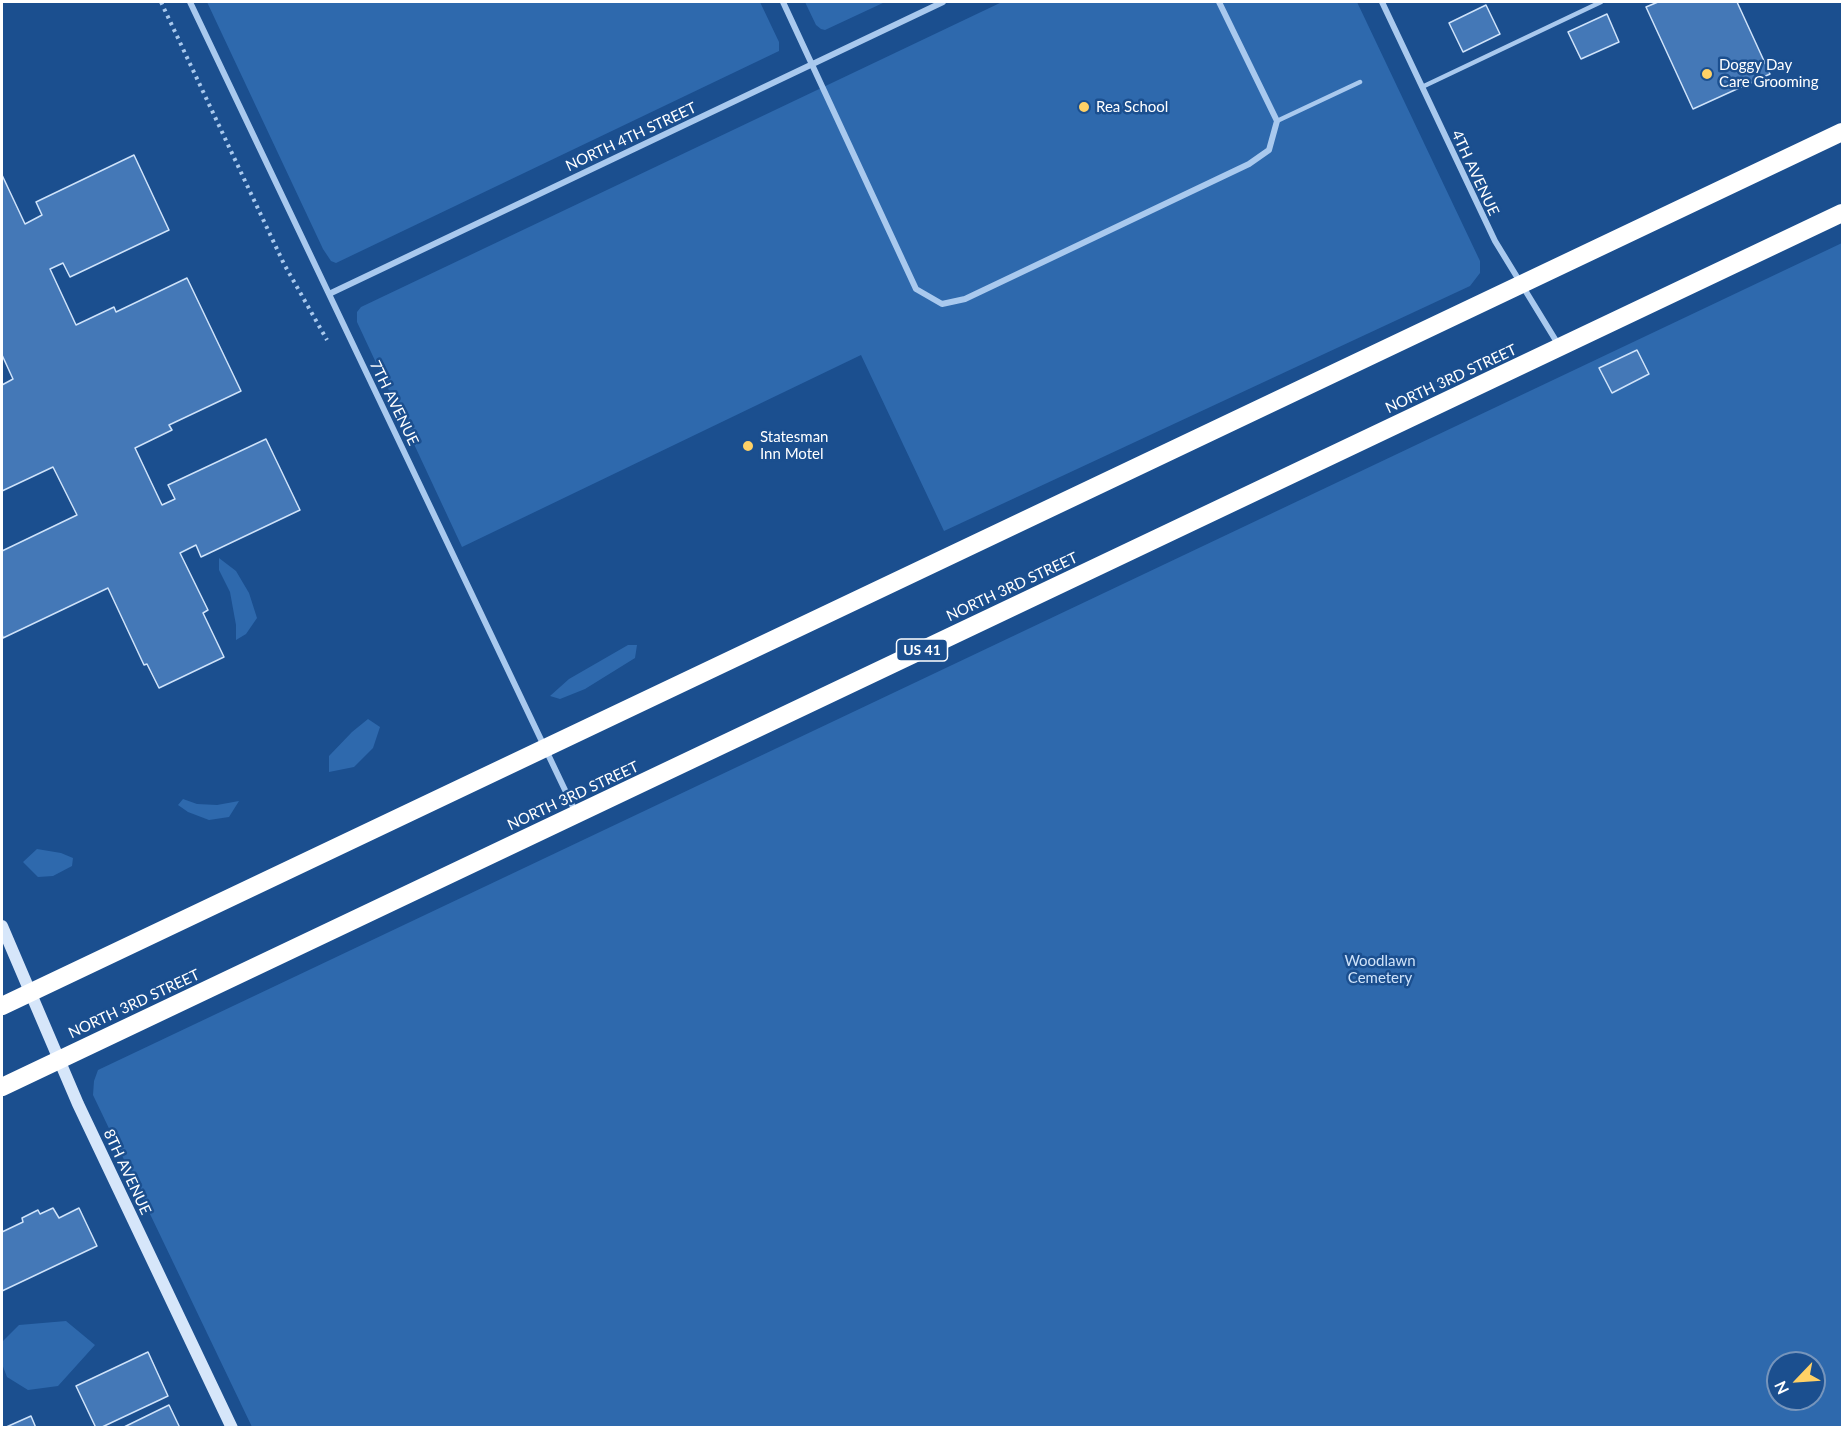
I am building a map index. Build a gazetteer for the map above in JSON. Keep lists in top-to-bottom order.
{
  "streets": {
    "highway": ["NORTH 3RD STREET", "US 41"],
    "street": [
      "NORTH 4TH STREET",
      "4TH AVENUE",
      "7TH AVENUE",
      "8TH AVENUE"
    ]
  },
  "crossings": [
    ["NORTH 4TH STREET", "7TH AVENUE"],
    ["4TH AVENUE", "NORTH 3RD STREET"],
    ["NORTH 3RD STREET", "7TH AVENUE"],
    ["NORTH 3RD STREET", "8TH AVENUE"]
  ],
  "parks": ["Woodlawn Cemetery"],
  "places": ["Doggy Day Care Grooming", "Rea School", "Statesman Inn Motel"],
  "north": "bottom left"
}
